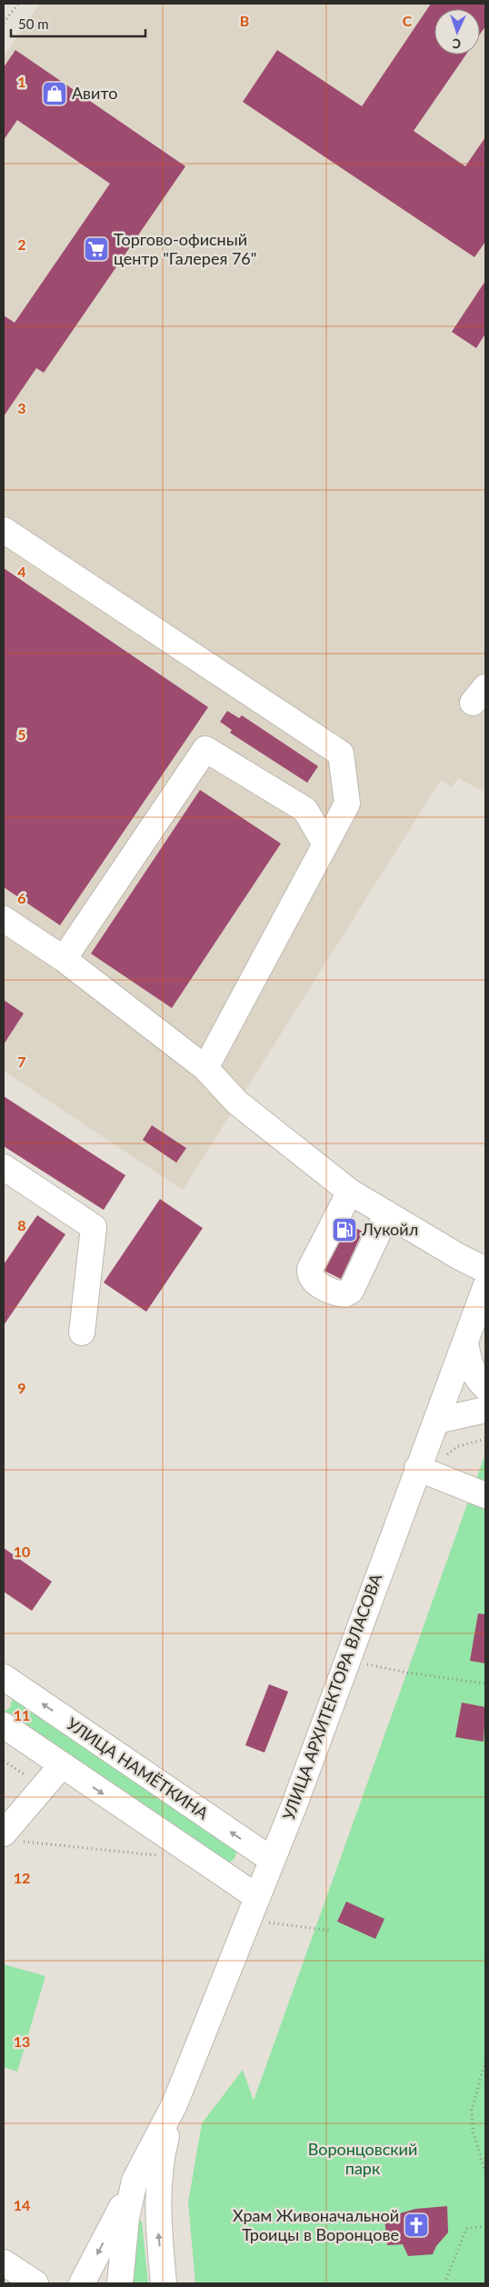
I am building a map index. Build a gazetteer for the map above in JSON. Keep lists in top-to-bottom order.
{
  "streets": {
    "street": ["УЛИЦА АРХИТЕКТОРА ВЛАСОВА", "УЛИЦА НАМЁТКИНА"]
  },
  "crossings": [
    ["УЛИЦА АРХИТЕКТОРА ВЛАСОВА", "УЛИЦА НАМЁТКИНА"]
  ],
  "parks": ["Воронцовский парк"],
  "places": {
    "shop": ["Авито"],
    "supermarket": ["Торгово-офисный центр \"Галерея 76\""],
    "fuel station": ["Лукойл"],
    "church": ["Храм Живоначальной Троицы в Воронцове"]
  },
  "scale_bar": "50 m",
  "north": "bottom",
  "grid": {
    "columns": ["B", "C"],
    "rows": [
      "1",
      "2",
      "3",
      "4",
      "5",
      "6",
      "7",
      "8",
      "9",
      "10",
      "11",
      "12",
      "13",
      "14"
    ]
  }
}
